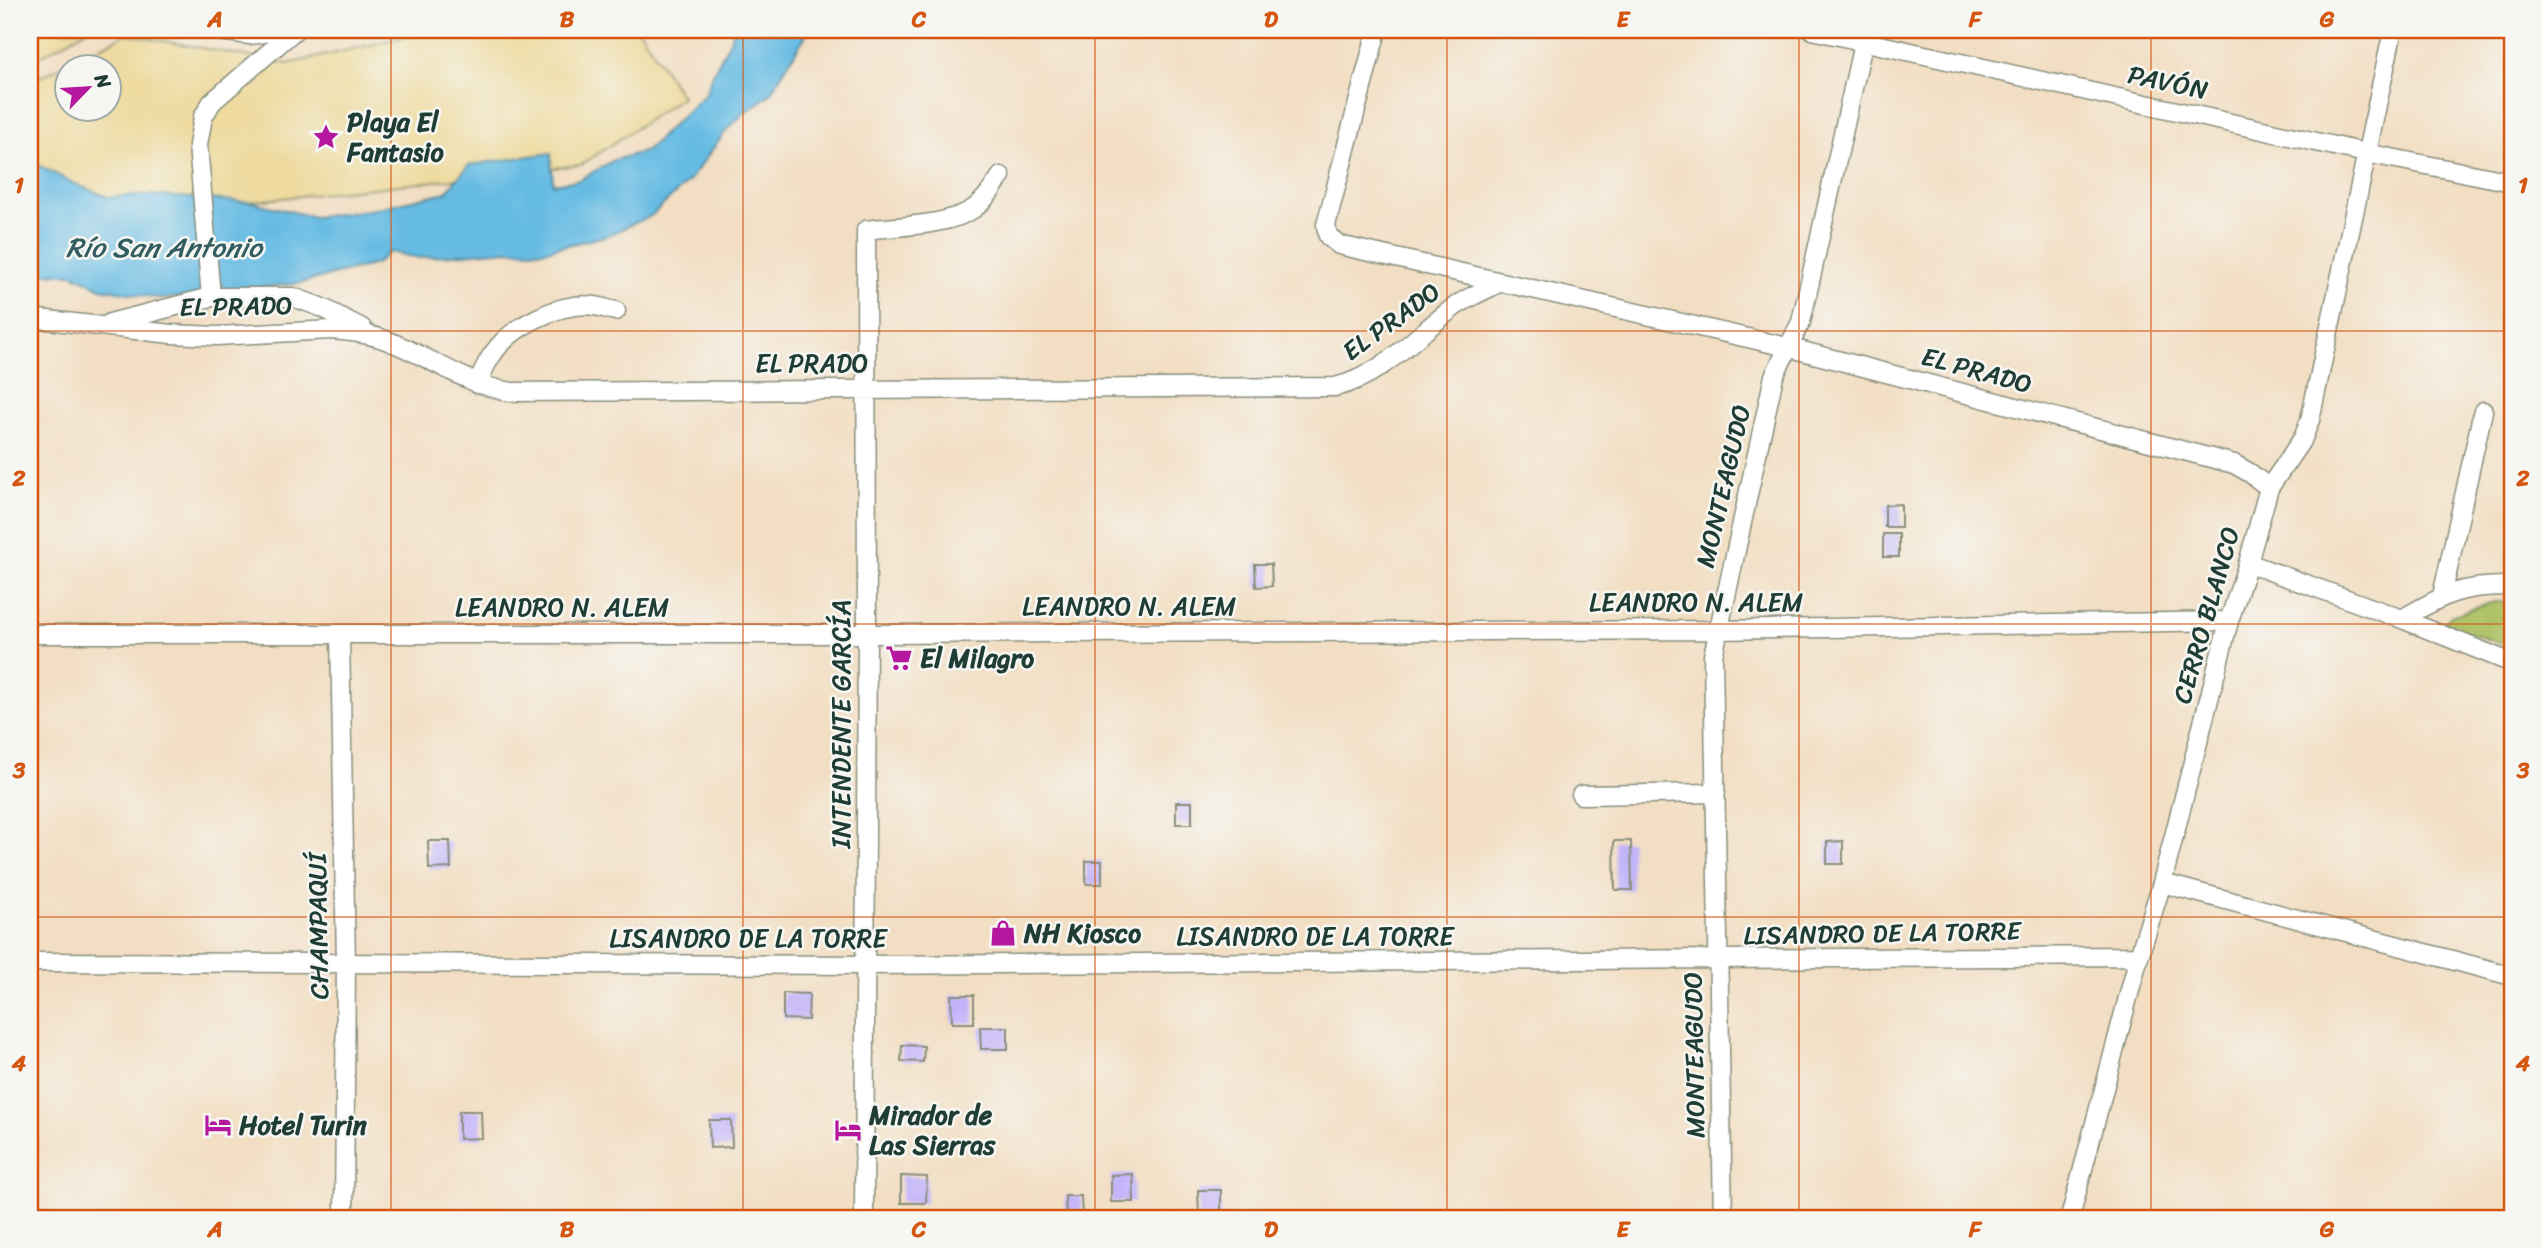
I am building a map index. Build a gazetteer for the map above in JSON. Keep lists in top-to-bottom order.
{
  "streets": {
    "street": [
      "PAVÓN",
      "EL PRADO",
      "MONTEAGUDO",
      "LEANDRO N. ALEM",
      "CERRO BLANCO",
      "INTENDENTE GARCÍA",
      "CHAMPAQUÍ",
      "LISANDRO DE LA TORRE"
    ]
  },
  "crossings": [
    ["PAVÓN", "MONTEAGUDO"],
    ["PAVÓN", "CERRO BLANCO"],
    ["EL PRADO", "MONTEAGUDO"],
    ["EL PRADO", "CERRO BLANCO"],
    ["EL PRADO", "INTENDENTE GARCÍA"],
    ["MONTEAGUDO", "LEANDRO N. ALEM"],
    ["MONTEAGUDO", "LISANDRO DE LA TORRE"],
    ["LEANDRO N. ALEM", "CERRO BLANCO"],
    ["LEANDRO N. ALEM", "INTENDENTE GARCÍA"],
    ["LEANDRO N. ALEM", "CHAMPAQUÍ"],
    ["CERRO BLANCO", "LISANDRO DE LA TORRE"],
    ["INTENDENTE GARCÍA", "LISANDRO DE LA TORRE"],
    ["CHAMPAQUÍ", "LISANDRO DE LA TORRE"]
  ],
  "water": ["Río San Antonio"],
  "places": {
    "place": ["Playa El Fantasio"],
    "supermarket": ["El Milagro"],
    "shop": ["NH Kiosco"],
    "hotel": ["Hotel Turin", "Mirador de Las Sierras"]
  },
  "north": "top right",
  "grid": {
    "columns": [
      "A",
      "B",
      "C",
      "D",
      "E",
      "F",
      "G"
    ],
    "rows": [
      "1",
      "2",
      "3",
      "4"
    ]
  }
}
